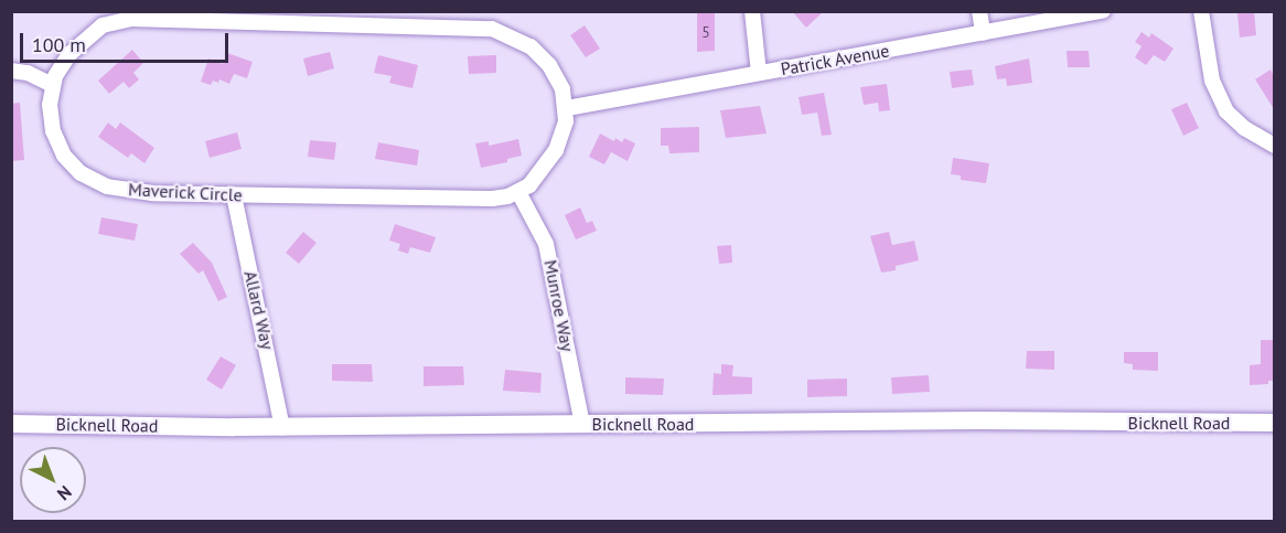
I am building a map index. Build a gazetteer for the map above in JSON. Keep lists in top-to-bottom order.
{
  "streets": {
    "street": [
      "Patrick Avenue",
      "Maverick Circle",
      "Munroe Way",
      "Allard Way",
      "Bicknell Road"
    ]
  },
  "crossings": [
    ["Patrick Avenue", "Maverick Circle"],
    ["Maverick Circle", "Munroe Way"],
    ["Maverick Circle", "Allard Way"],
    ["Munroe Way", "Bicknell Road"],
    ["Allard Way", "Bicknell Road"]
  ],
  "house_numbers": ["5"],
  "scale_bar": "100 m",
  "north": "bottom right"
}
